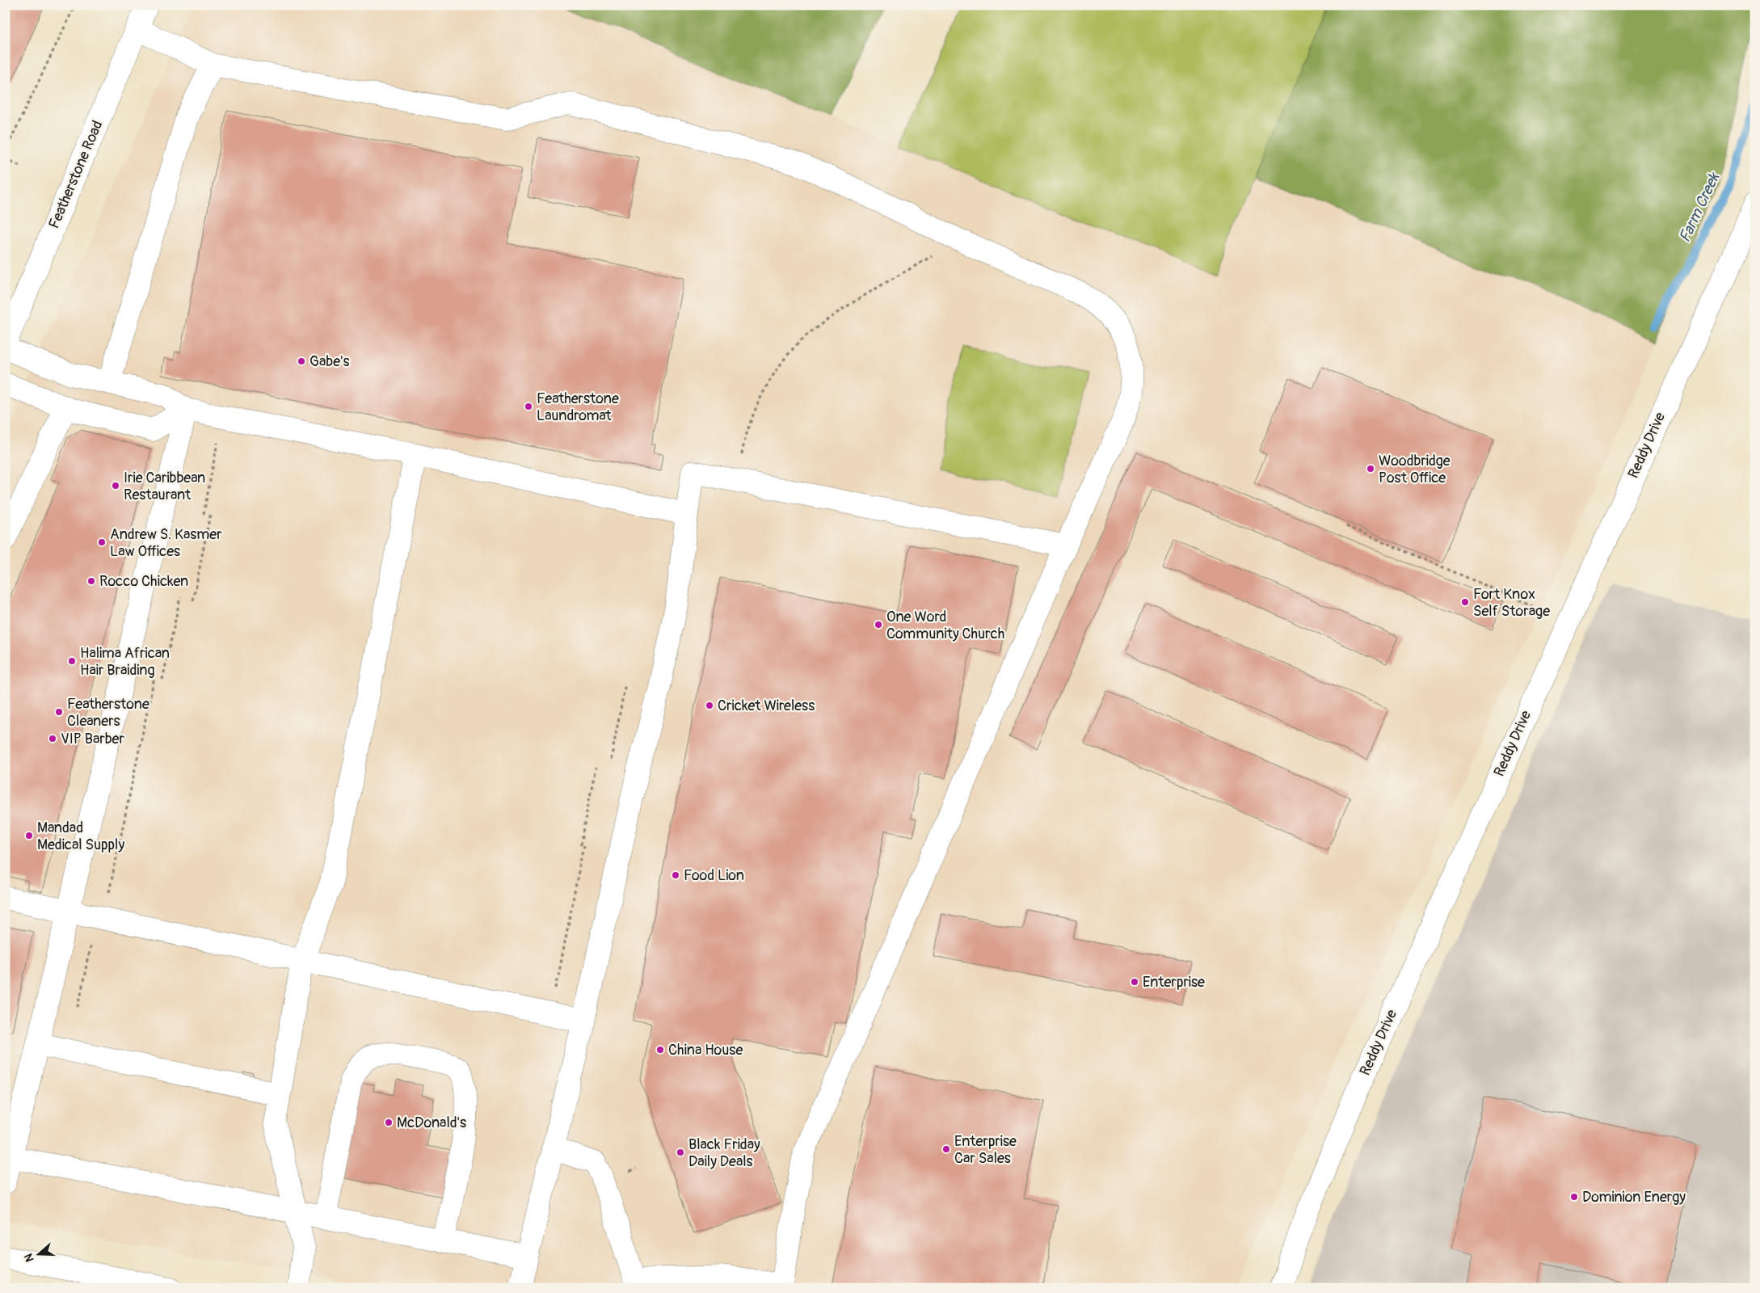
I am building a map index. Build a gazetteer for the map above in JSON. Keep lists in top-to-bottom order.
{
  "streets": {
    "street": ["Featherstone Road", "Reddy Drive"]
  },
  "water": ["Farm Creek"],
  "places": [
    "Gabe's",
    "Featherstone Laundromat",
    "Woodbridge Post Office",
    "Irie Caribbean Restaurant",
    "Andrew S. Kasmer Law Offices",
    "Rocco Chicken",
    "Fort Knox Self Storage",
    "One Word Community Church",
    "Halima African Hair Braiding",
    "Cricket Wireless",
    "Featherstone Cleaners",
    "VIP Barber",
    "Mandad Medical Supply",
    "Food Lion",
    "Enterprise",
    "China House",
    "McDonald's",
    "Enterprise Car Sales",
    "Black Friday Daily Deals",
    "Dominion Energy"
  ],
  "north": "left"
}
